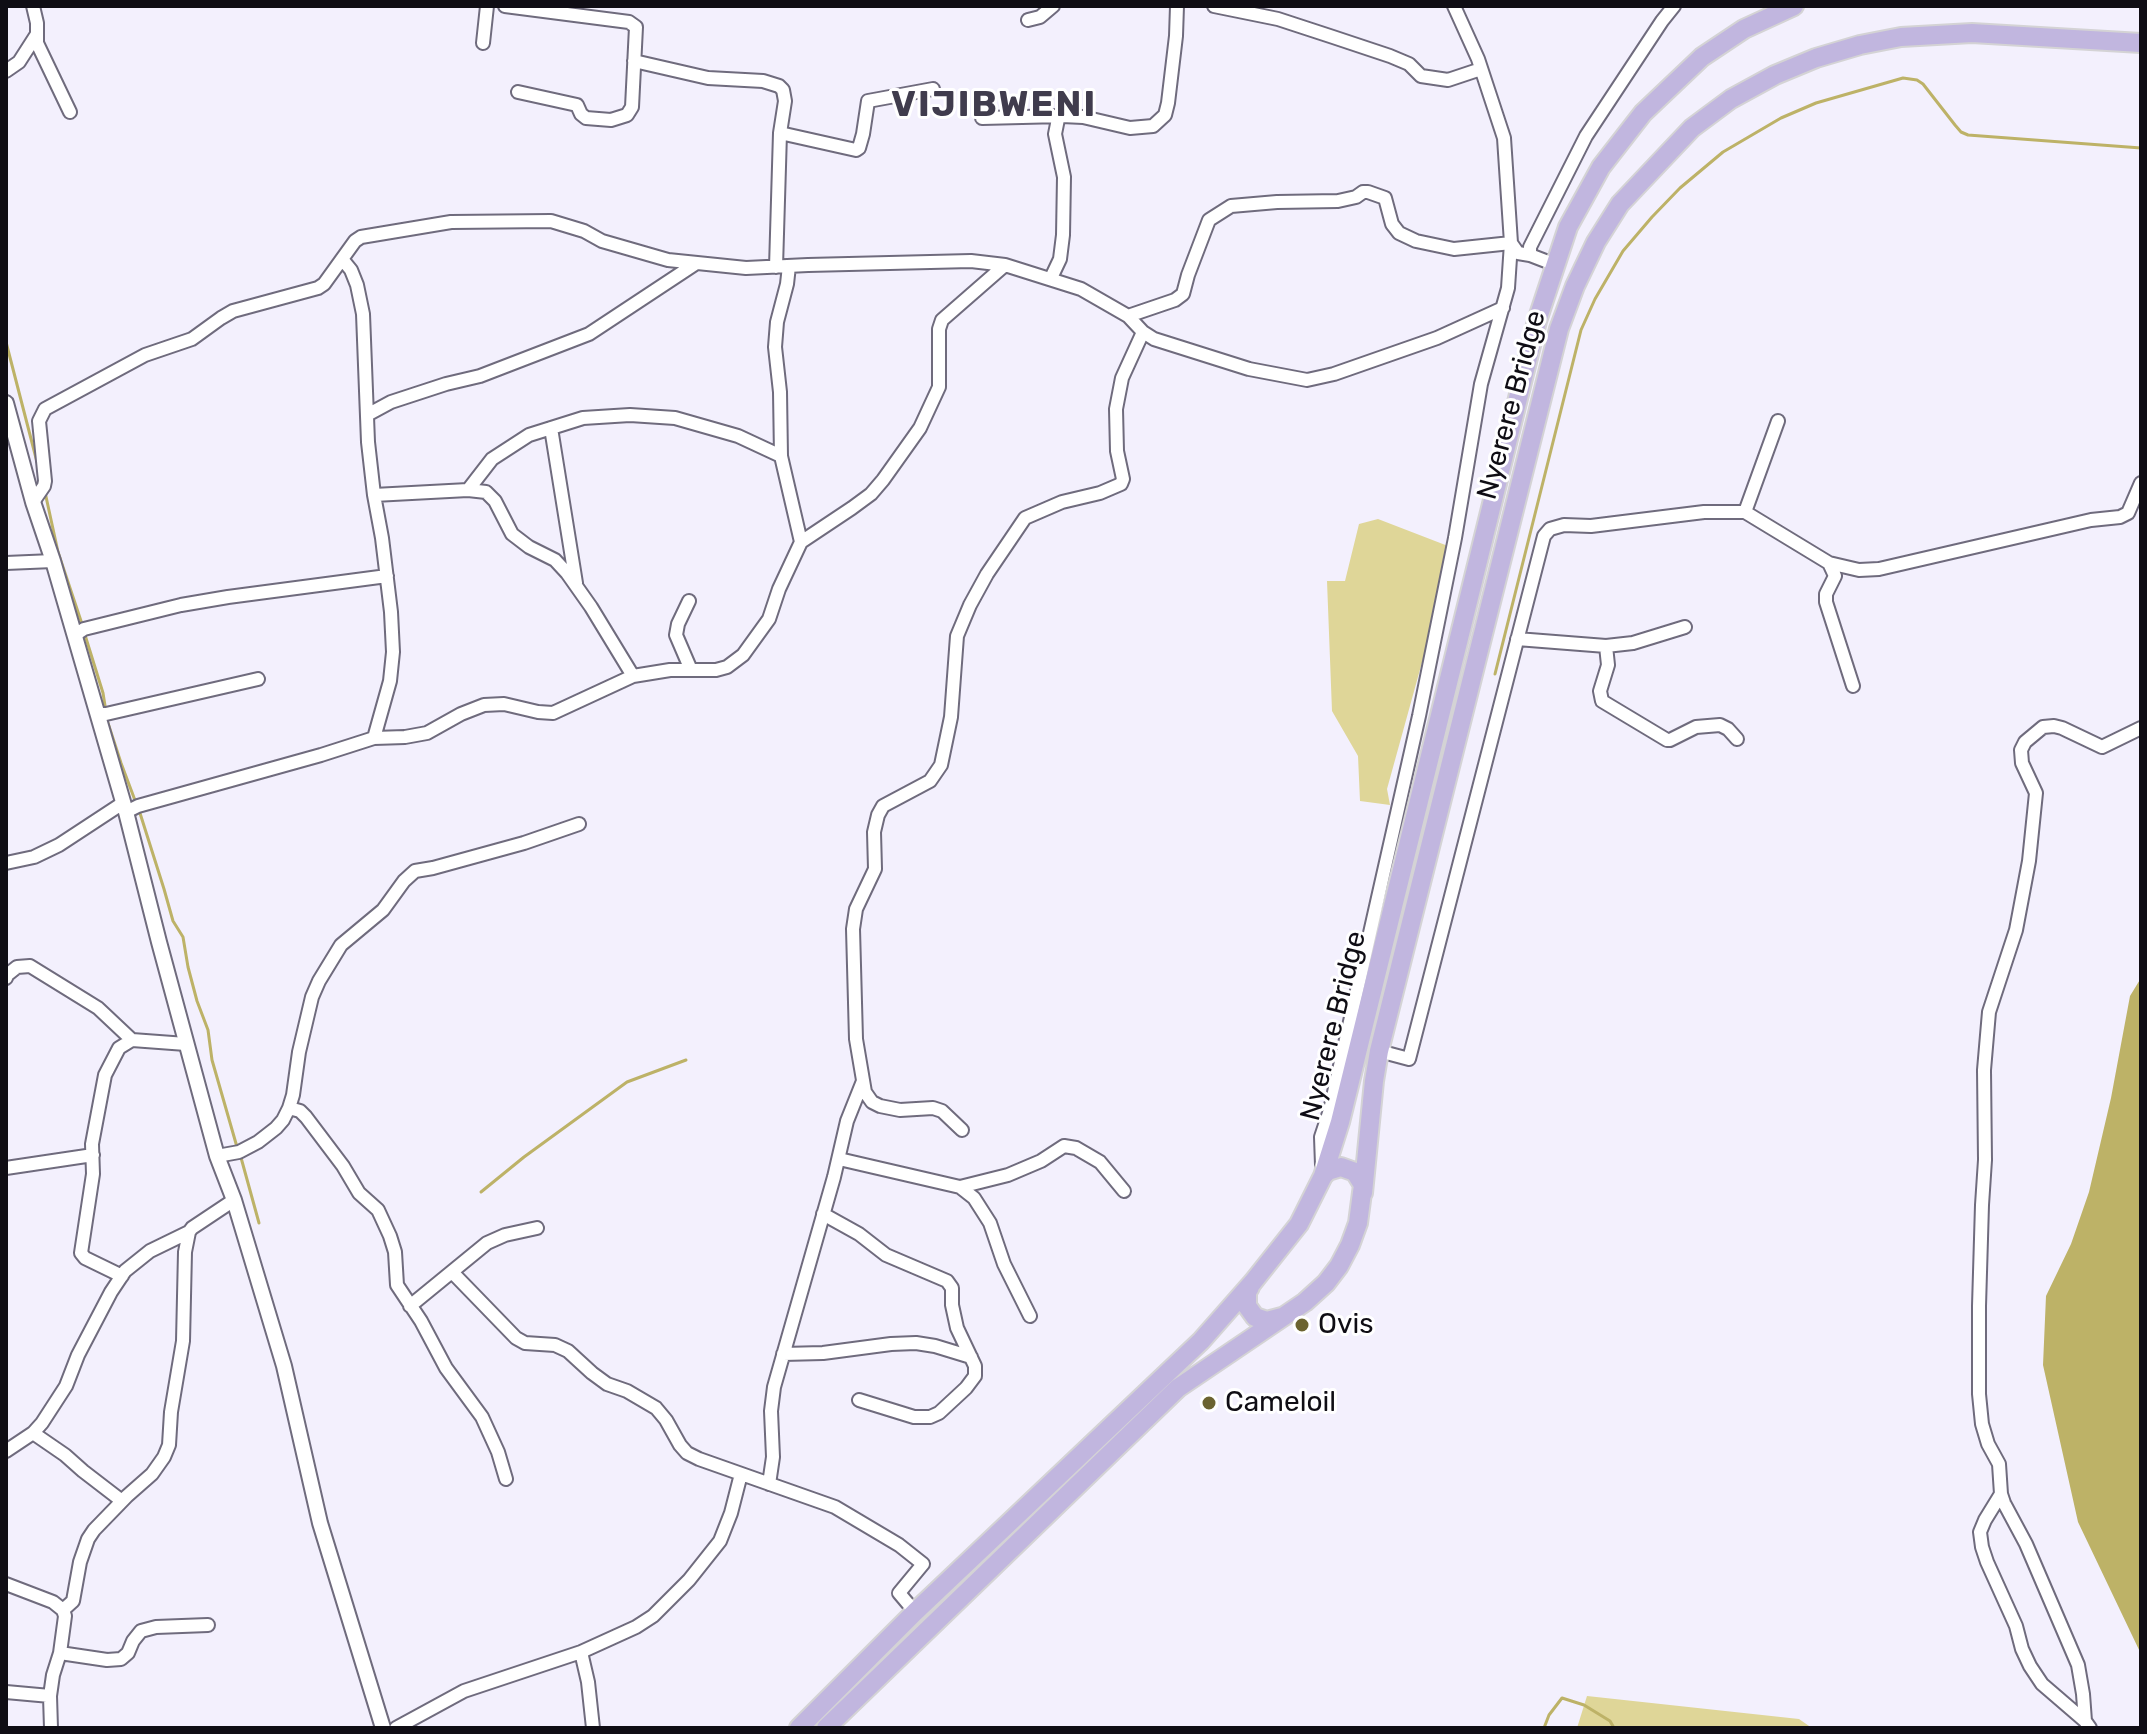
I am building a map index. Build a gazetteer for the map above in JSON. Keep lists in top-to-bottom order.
{
  "streets": {
    "main road": ["Nyerere Bridge"]
  },
  "districts": ["VIJIBWENI"],
  "places": ["Ovis", "Cameloil"]
}
